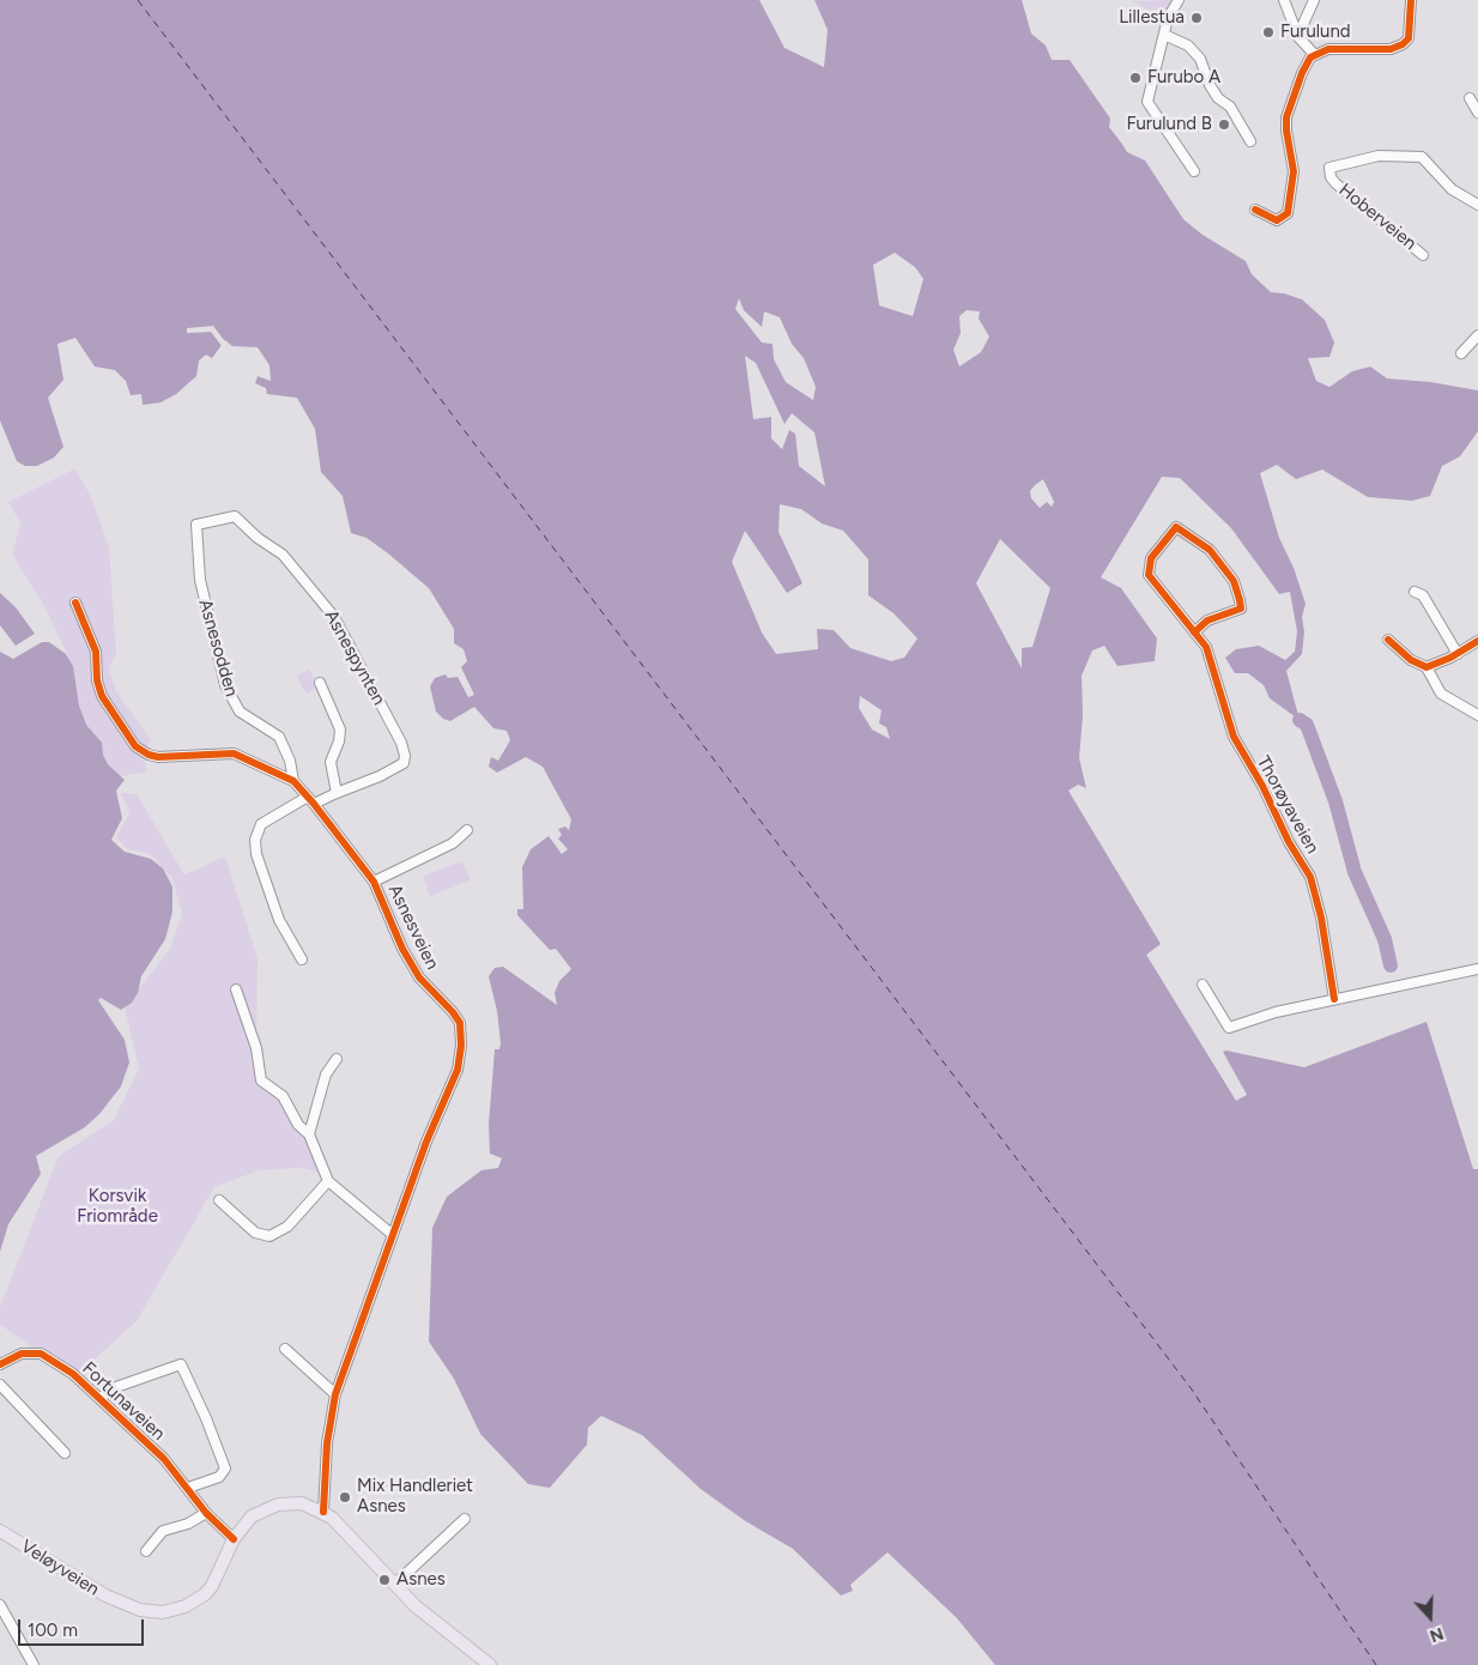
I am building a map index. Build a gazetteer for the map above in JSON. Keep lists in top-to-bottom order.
{
  "streets": {
    "main road": ["Veløyveien"],
    "street": [
      "Hoberveien",
      "Asnesodden",
      "Asnespynten",
      "Thorøyaveien",
      "Asnesveien",
      "Fortunaveien"
    ]
  },
  "crossings": [
    ["Asnesodden", "Asnespynten"],
    ["Asnesodden", "Asnesveien"],
    ["Asnespynten", "Asnesveien"],
    ["Asnesveien", "Veløyveien"],
    ["Fortunaveien", "Veløyveien"]
  ],
  "parks": ["Korsvik Friområde"],
  "places": [
    "Lillestua",
    "Furulund",
    "Furubo A",
    "Furulund B",
    "Mix Handleriet Asnes",
    "Asnes"
  ],
  "scale_bar": "100 m",
  "north": "bottom"
}
